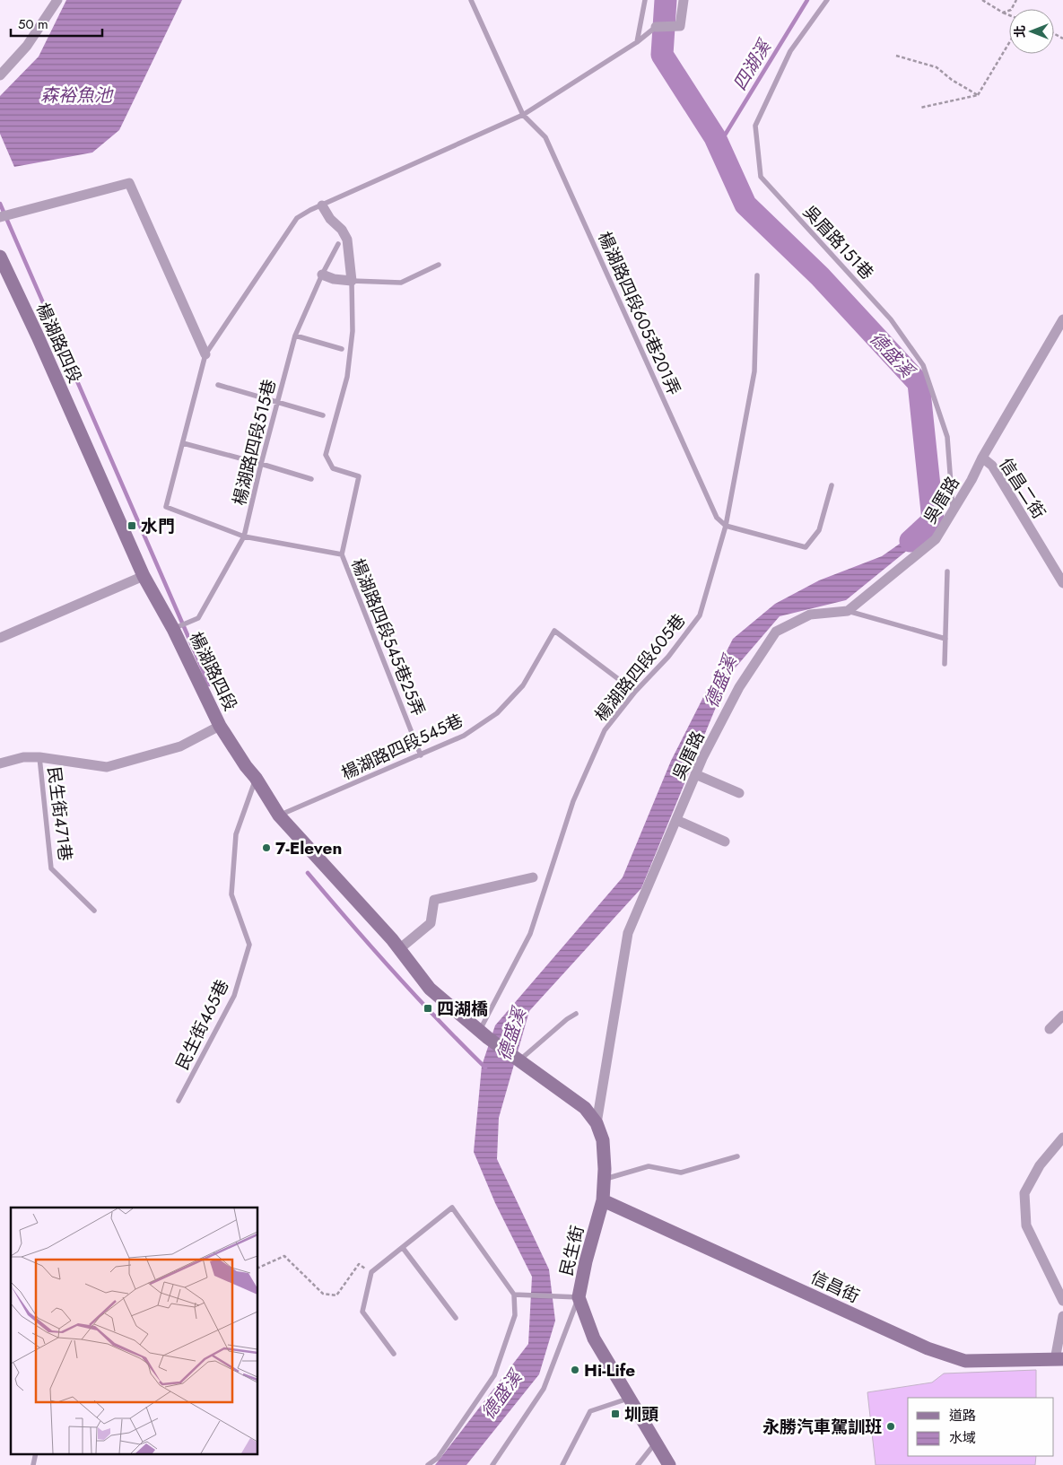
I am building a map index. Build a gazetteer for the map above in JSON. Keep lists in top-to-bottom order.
{
  "streets": {
    "street": [
      "楊湖路四段",
      "信昌二街",
      "吳厝路",
      "民生街",
      "信昌街"
    ],
    "lane": [
      "吳眉路151巷",
      "楊湖路四段605巷201弄",
      "楊湖路四段515巷",
      "楊湖路四段545巷25弄",
      "楊湖路四段605巷",
      "楊湖路四段545巷",
      "民生街471巷",
      "民生街465巷"
    ]
  },
  "crossings": [
    ["吳眉路151巷", "吳厝路"],
    ["楊湖路四段605巷201弄", "楊湖路四段605巷"],
    ["楊湖路四段", "楊湖路四段515巷"],
    ["楊湖路四段", "楊湖路四段605巷"],
    ["楊湖路四段", "楊湖路四段545巷"],
    ["楊湖路四段", "民生街465巷"],
    ["信昌二街", "吳厝路"],
    ["吳厝路", "民生街"],
    ["楊湖路四段545巷25弄", "楊湖路四段545巷"],
    ["楊湖路四段605巷", "楊湖路四段545巷"],
    ["民生街", "信昌街"]
  ],
  "water": ["四湖溪", "森裕魚池", "德盛溪"],
  "places": {
    "transit": ["水門", "四湖橋", "圳頭"],
    "other": ["7-Eleven", "Hi-Life", "永勝汽車駕訓班"]
  },
  "legend": ["道路", "水域"],
  "scale_bar": "50 m",
  "north": "left"
}
